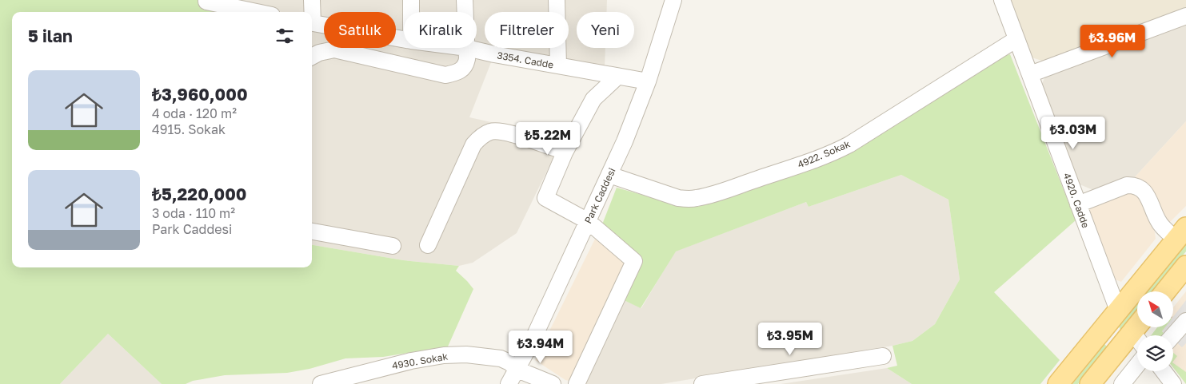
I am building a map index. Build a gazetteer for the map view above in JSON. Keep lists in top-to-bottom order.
{
  "streets": {
    "street": [
      "3354. Cadde",
      "4922. Sokak",
      "Park Caddesi",
      "4920. Cadde",
      "4930. Sokak"
    ]
  },
  "crossings": [
    ["3354. Cadde", "Park Caddesi"],
    ["4922. Sokak", "Park Caddesi"],
    ["4922. Sokak", "4920. Cadde"],
    ["Park Caddesi", "4930. Sokak"]
  ],
  "north": "top left",
  "page": {
    "chip": [
      "Satılık",
      "Kiralık",
      "Filtreler",
      "Yeni"
    ],
    "heading": "5 ilan",
    "price": [
      "₺3.96M",
      "₺3.03M",
      "₺5.22M",
      "₺3.95M",
      "₺3.94M"
    ],
    "list": [
      {
        "name": "₺3,960,000",
        "note": "4 oda · 120 m² · 4915. Sokak"
      },
      {
        "name": "₺5,220,000",
        "note": "3 oda · 110 m² · Park Caddesi"
      }
    ]
  }
}
